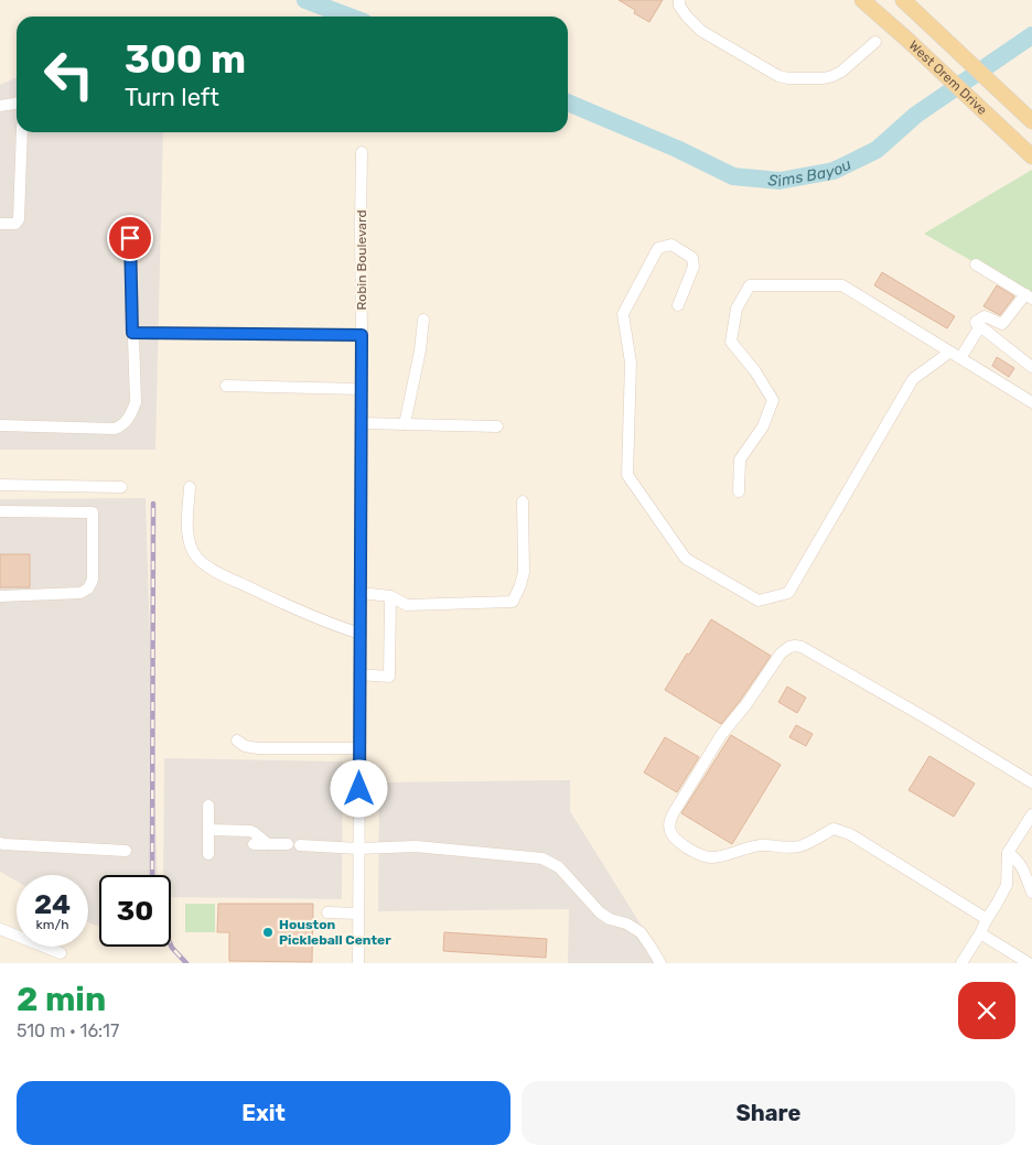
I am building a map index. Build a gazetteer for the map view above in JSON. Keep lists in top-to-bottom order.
{
  "streets": {
    "main road": ["West Orem Drive"],
    "street": ["Robin Boulevard"]
  },
  "water": ["Sims Bayou"],
  "places": ["Houston Pickleball Center"],
  "page": {
    "turn": ["300 m", "Turn left"],
    "speed": "24 km/h",
    "limit": "30",
    "heading": ["2 min", "510 m · 16:17"],
    "buttons": ["Exit", "Share"]
  }
}
